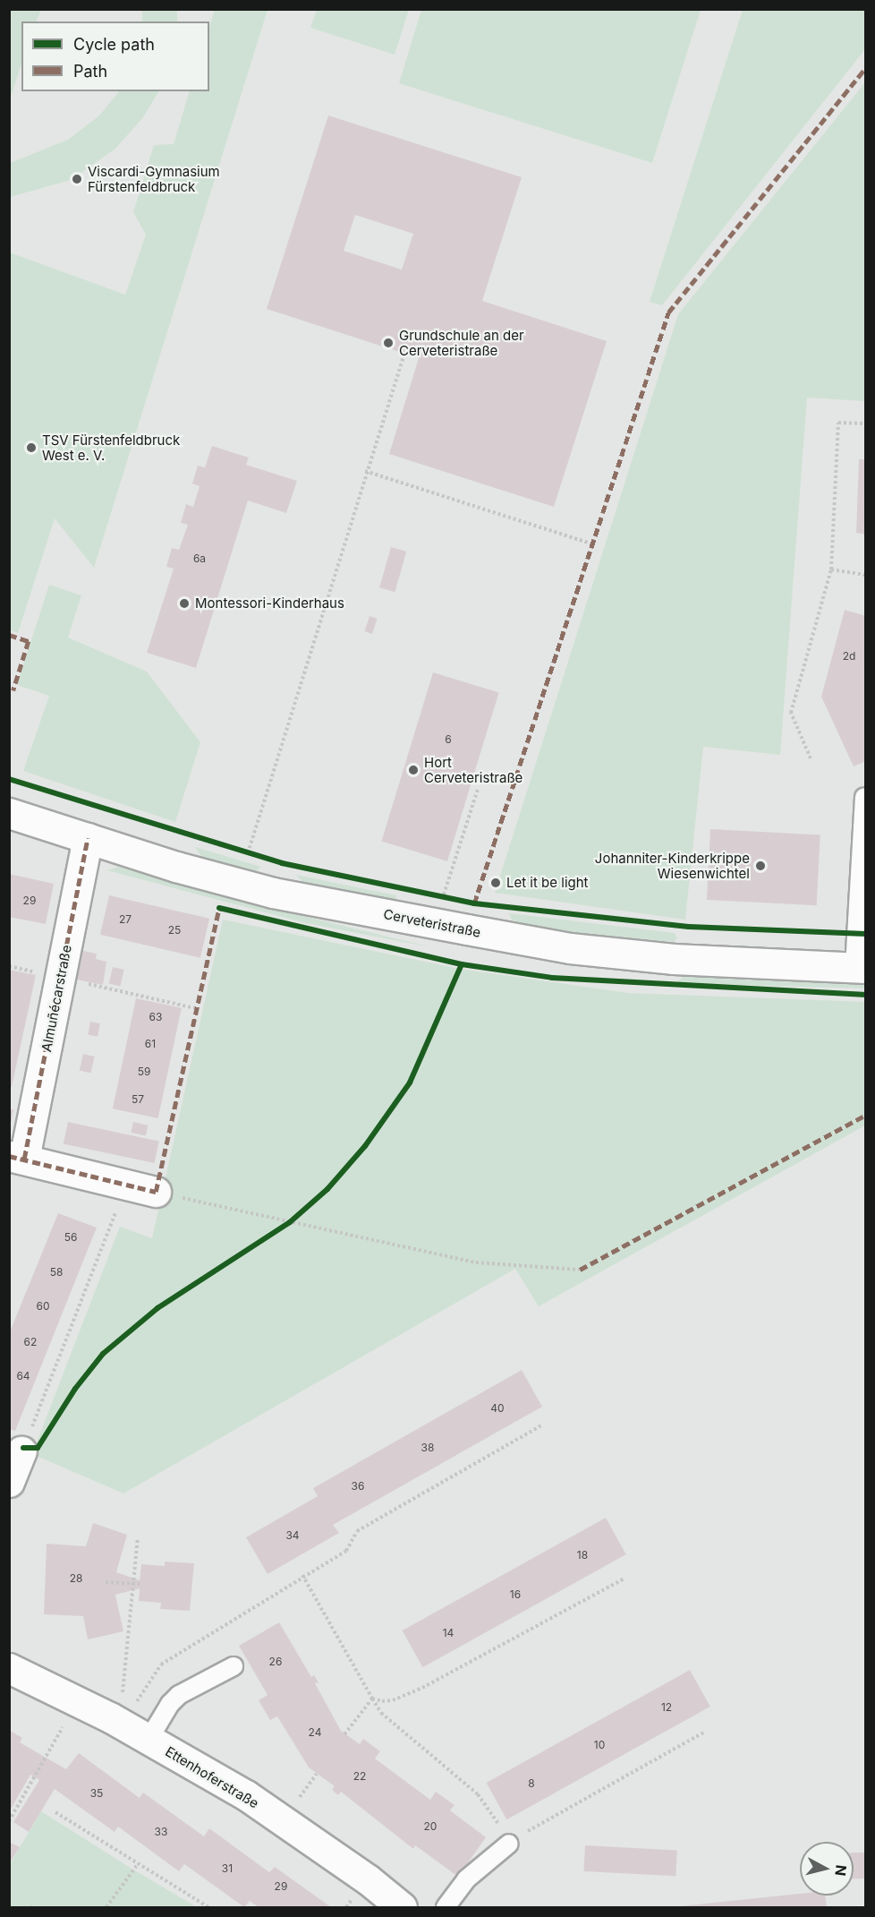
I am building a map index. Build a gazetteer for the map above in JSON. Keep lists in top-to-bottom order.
{
  "streets": {
    "street": ["Cerveteristraße", "Almuñécarstraße", "Ettenhoferstraße"]
  },
  "crossings": [
    ["Cerveteristraße", "Almuñécarstraße"]
  ],
  "places": [
    "Viscardi-Gymnasium Fürstenfeldbruck",
    "Grundschule an der Cerveteristraße",
    "TSV Fürstenfeldbruck West e. V.",
    "Montessori-Kinderhaus",
    "Hort Cerveteristraße",
    "Johanniter-Kinderkrippe Wiesenwichtel",
    "Let it be light"
  ],
  "house_numbers": [
    "6a",
    "2d",
    "6",
    "29",
    "27",
    "25",
    "63",
    "61",
    "59",
    "57",
    "56",
    "58",
    "60",
    "62",
    "64",
    "40",
    "38",
    "36",
    "34",
    "18",
    "28",
    "16",
    "14",
    "26",
    "12",
    "24",
    "10",
    "22",
    "8",
    "35",
    "20",
    "33",
    "31",
    "29"
  ],
  "legend": ["Cycle path", "Path"],
  "north": "right"
}
